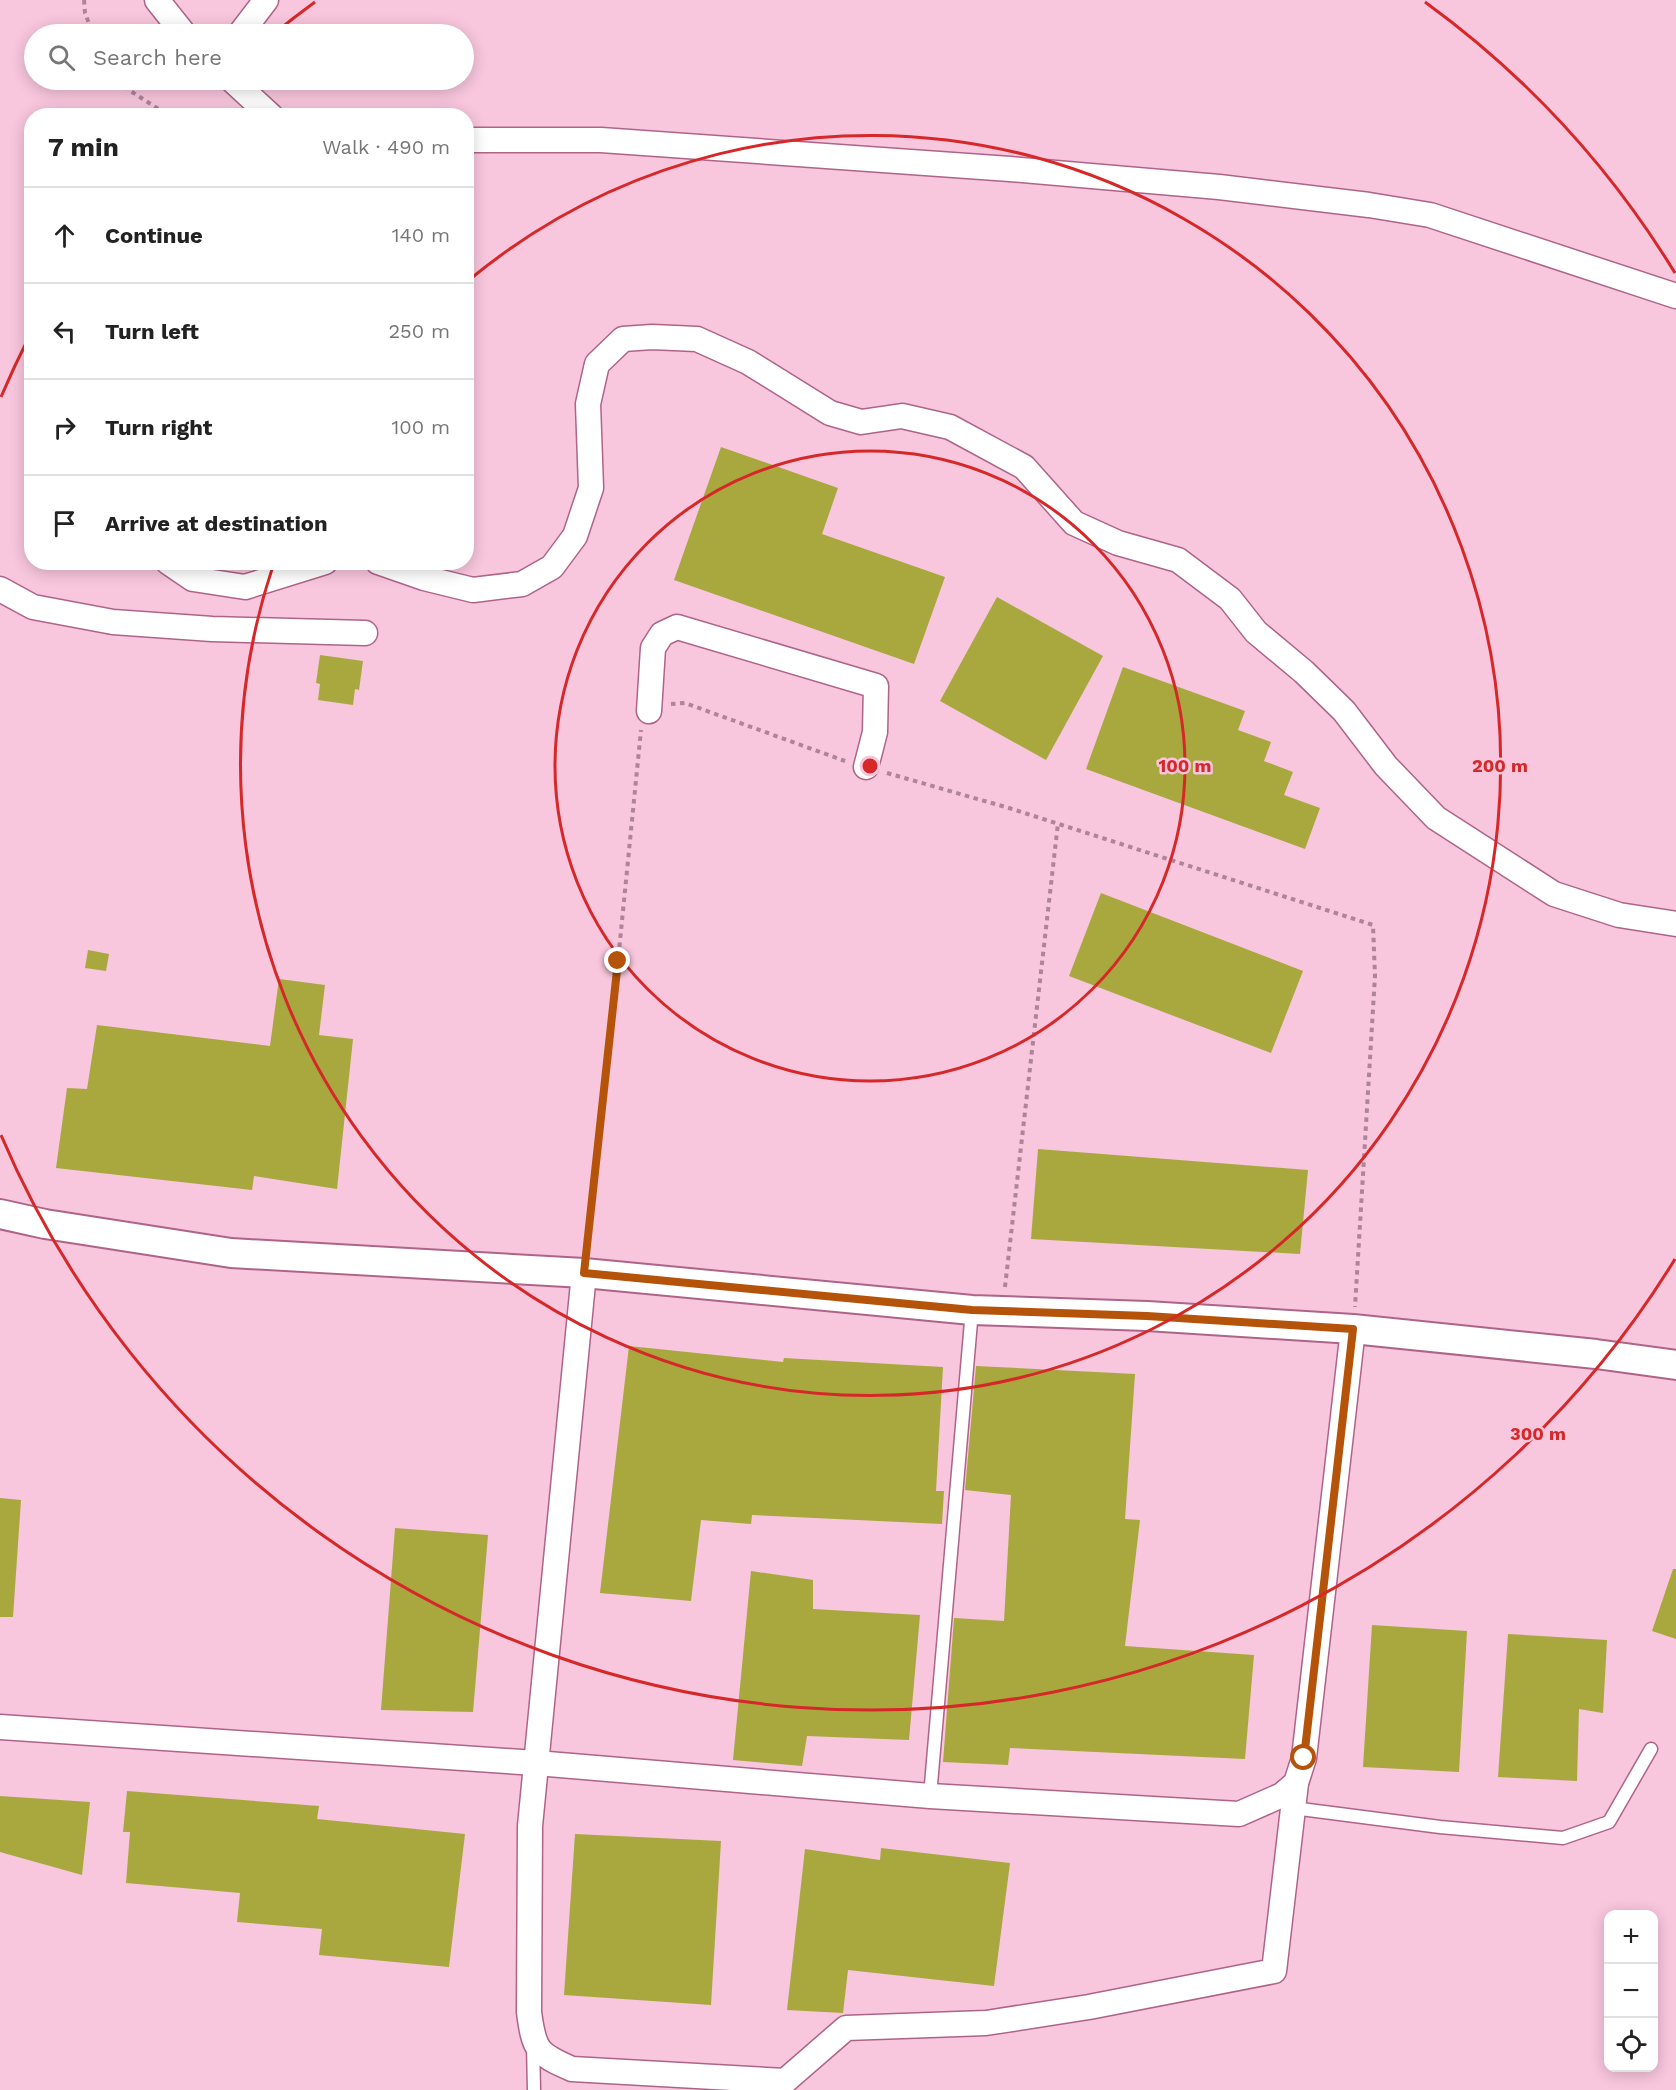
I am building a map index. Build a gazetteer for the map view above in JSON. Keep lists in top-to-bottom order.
{
  "page": {
    "search": "Search here",
    "heading": ["7 min", "Walk · 490 m"],
    "list": [
      ["Continue", "140 m"],
      ["Turn left", "250 m"],
      ["Turn right", "100 m"],
      "Arrive at destination"
    ],
    "map_buttons": ["+", "−"]
  },
  "rings": ["100 m", "200 m", "300 m"]
}
